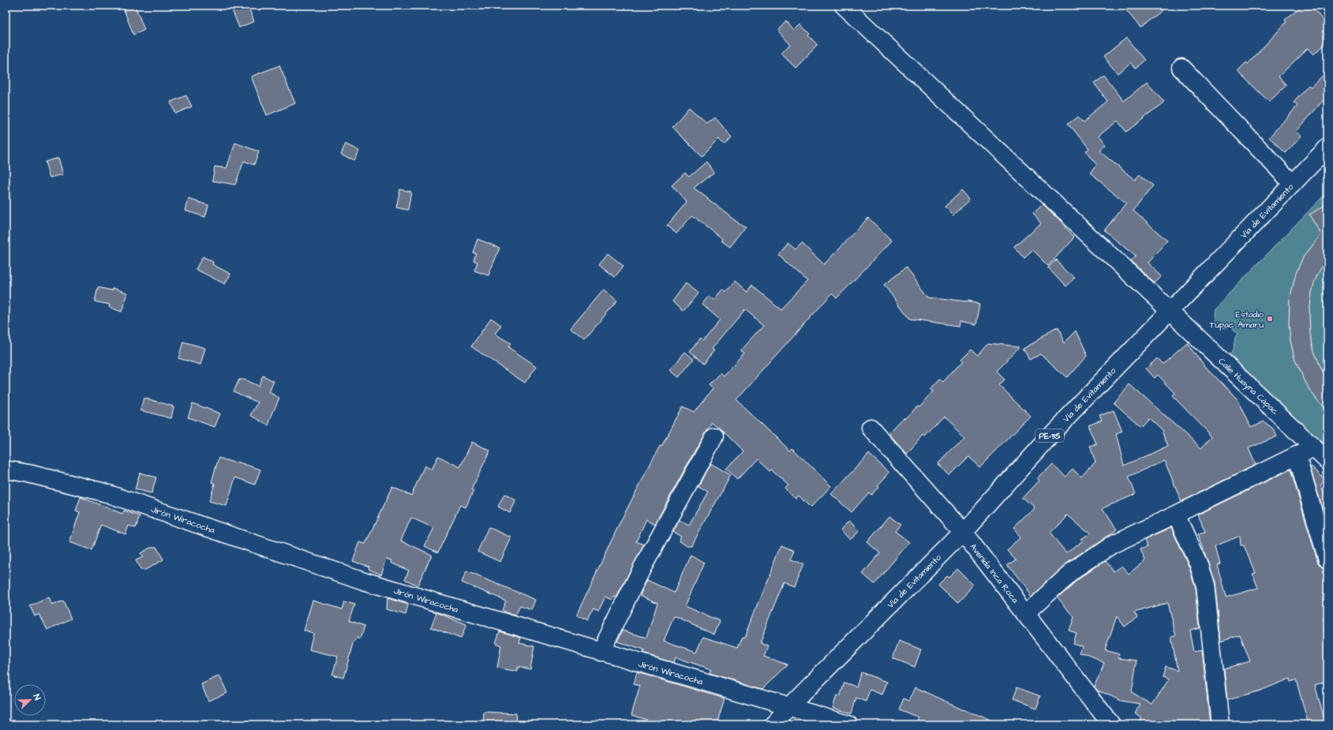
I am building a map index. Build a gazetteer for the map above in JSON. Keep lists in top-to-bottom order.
{
  "streets": {
    "main road": [
      "Vía de Evitamiento",
      "Calle Huayna Cápac",
      "PE-3S",
      "Jirón Wiracocha",
      "Avenida Inca Roca"
    ]
  },
  "crossings": [
    ["Vía de Evitamiento", "Calle Huayna Cápac"],
    ["Vía de Evitamiento", "Jirón Wiracocha"],
    ["Vía de Evitamiento", "Avenida Inca Roca"]
  ],
  "places": ["Estadio Túpac Amaru"],
  "north": "top right"
}
